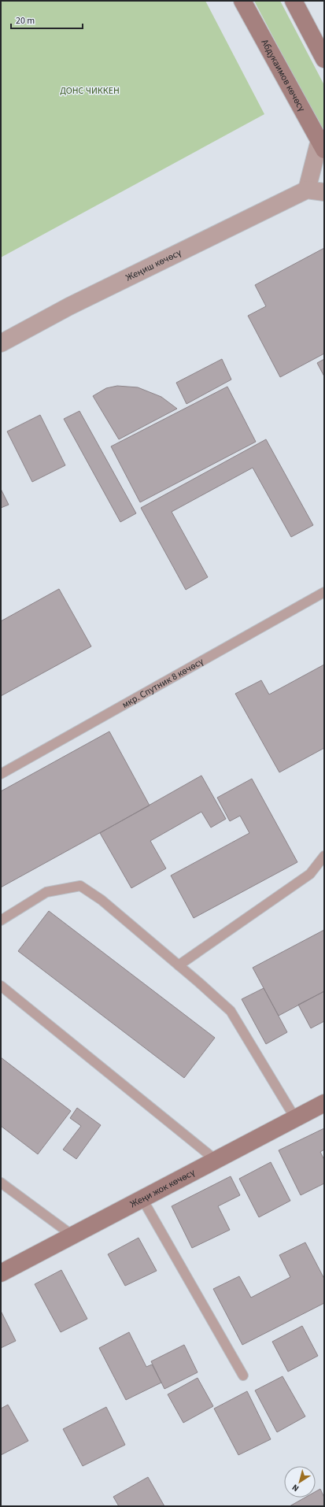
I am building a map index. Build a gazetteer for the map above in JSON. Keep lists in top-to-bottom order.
{
  "streets": {
    "main road": ["Абдукаимов көчөсү", "Жеңи жок көчөсү"],
    "street": ["Жеңиш көчөсү"],
    "lane": ["мкр. Спутник 8 көчөсү"]
  },
  "parks": ["ДОНС ЧИККЕН"],
  "scale_bar": "20 m",
  "north": "bottom left"
}
